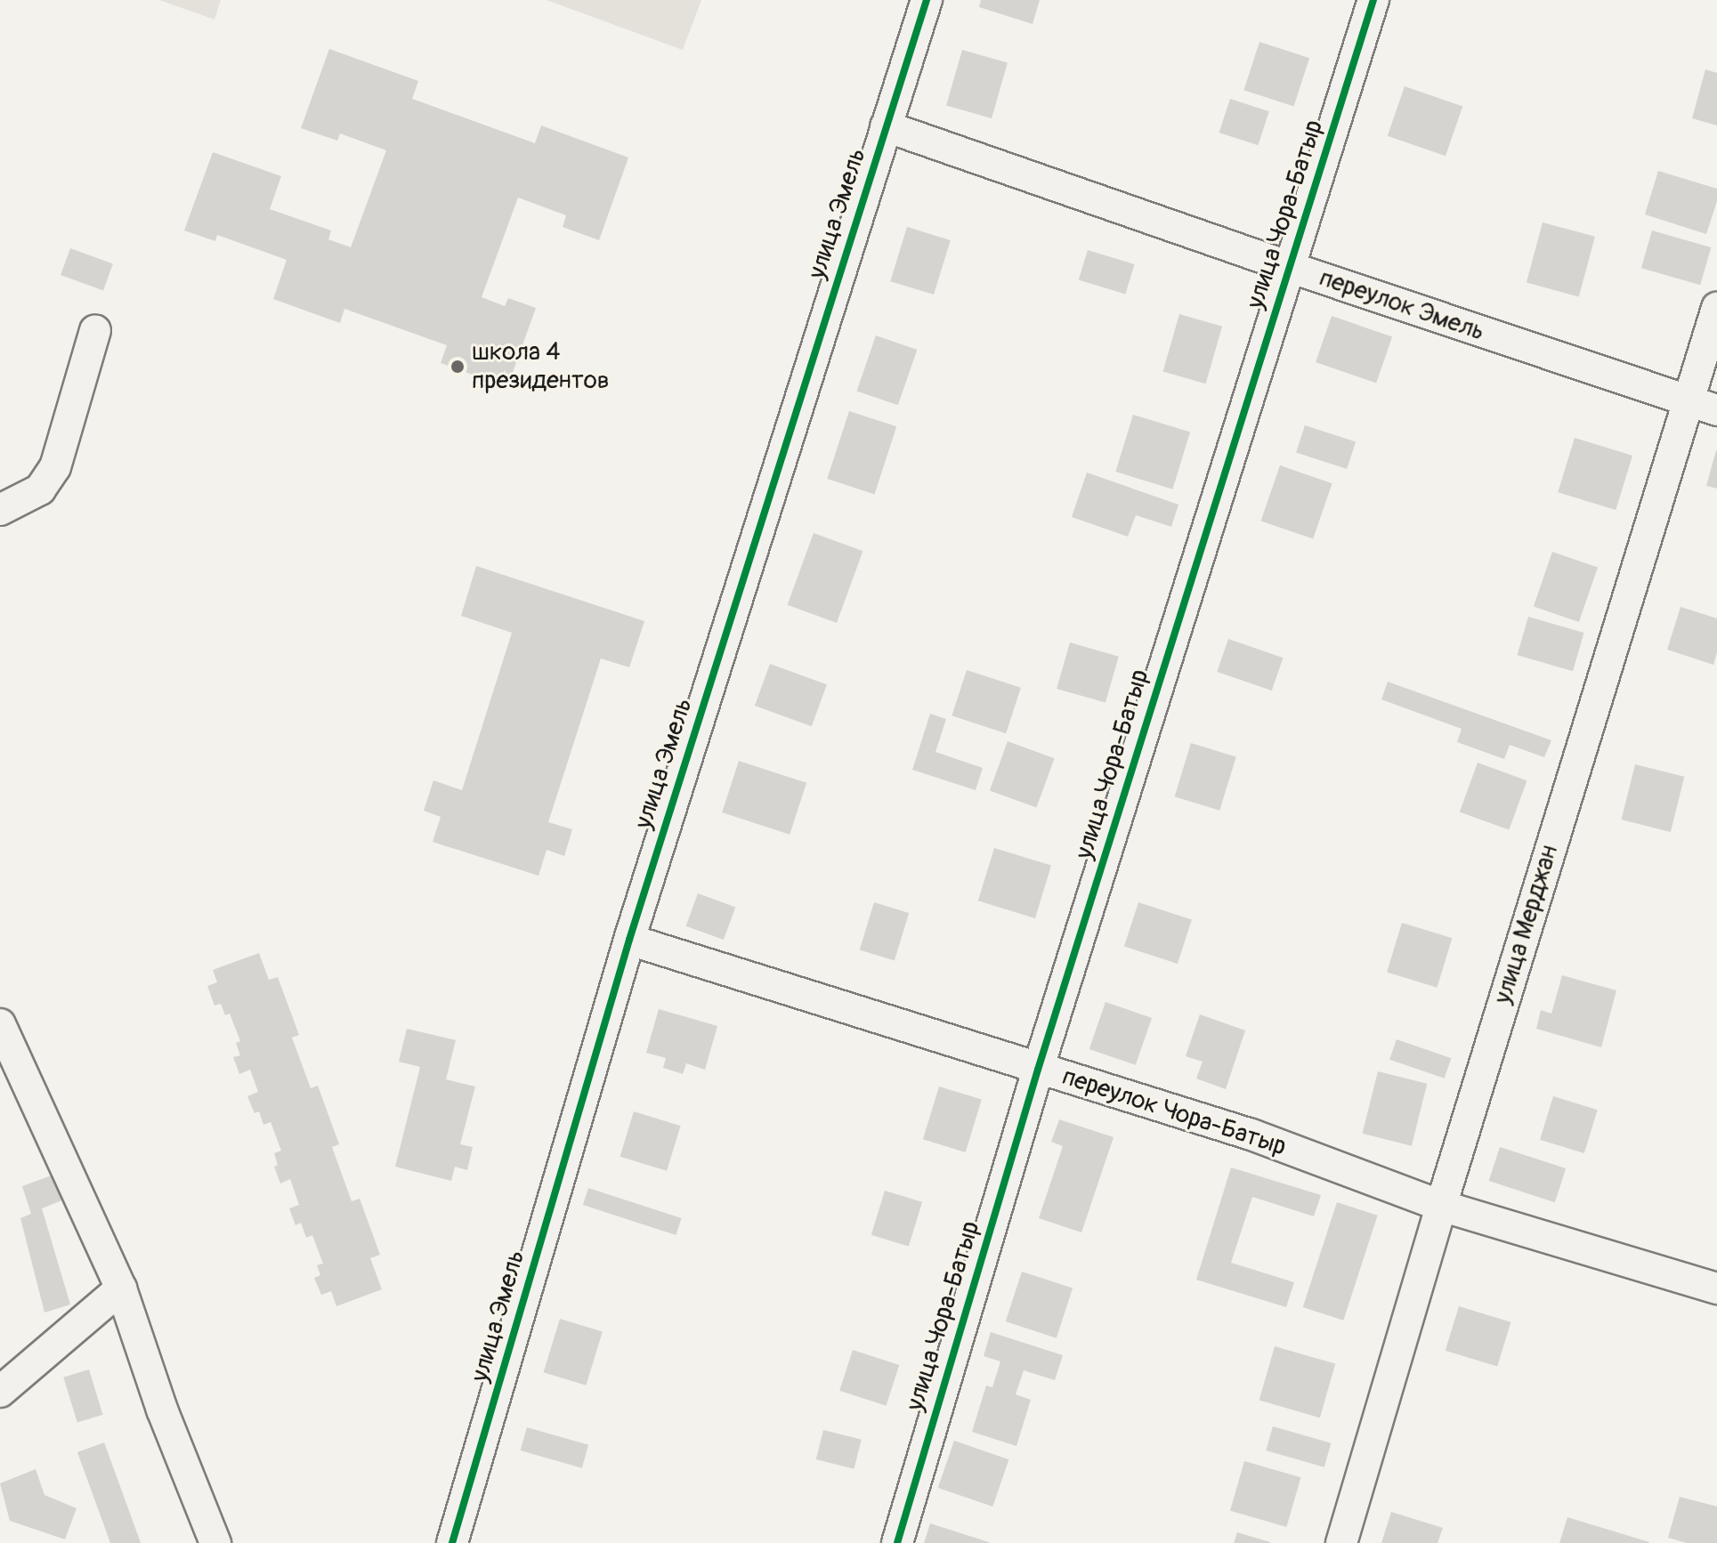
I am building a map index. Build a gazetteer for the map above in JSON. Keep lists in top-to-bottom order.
{
  "streets": {
    "street": [
      "улица Эмель",
      "улица Чора-Батыр",
      "переулок Эмель",
      "улица Мерджан",
      "переулок Чора-Батыр"
    ]
  },
  "crossings": [
    ["улица Эмель", "переулок Эмель"],
    ["улица Эмель", "переулок Чора-Батыр"],
    ["улица Чора-Батыр", "переулок Эмель"],
    ["улица Чора-Батыр", "переулок Чора-Батыр"],
    ["переулок Эмель", "улица Мерджан"],
    ["улица Мерджан", "переулок Чора-Батыр"]
  ],
  "places": ["школа 4 президентов"]
}
